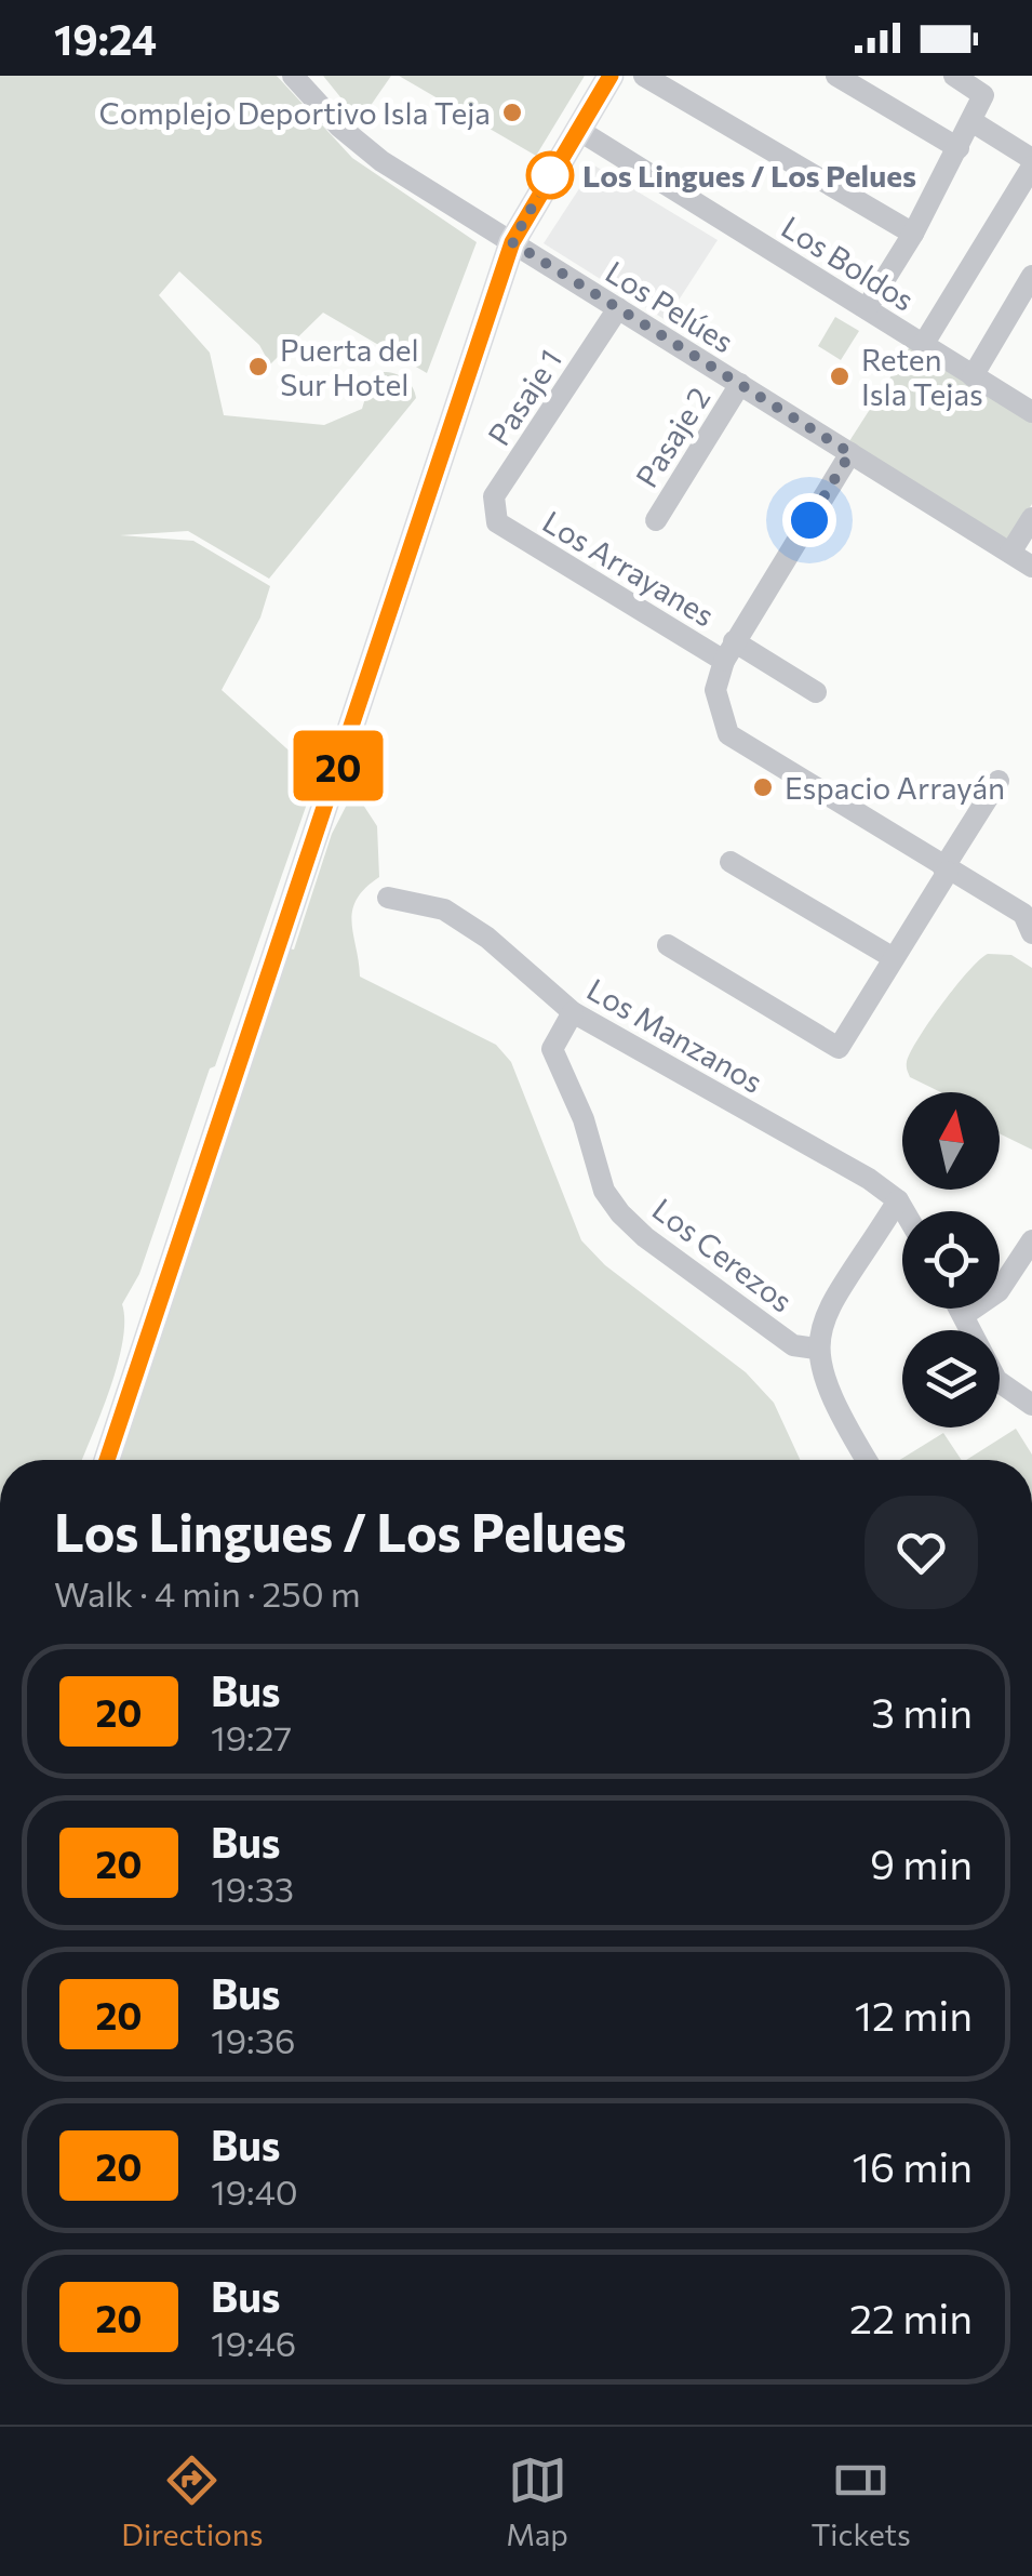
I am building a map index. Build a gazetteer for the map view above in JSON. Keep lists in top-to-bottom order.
{
  "streets": {
    "street": [
      "Los Boldos",
      "Los Pelúes",
      "Pasaje 1",
      "Pasaje 2",
      "Los Arrayanes",
      "Los Manzanos",
      "Los Cerezos"
    ]
  },
  "crossings": [
    ["Los Pelúes", "Pasaje 1"],
    ["Los Pelúes", "Pasaje 2"],
    ["Pasaje 1", "Los Arrayanes"],
    ["Los Manzanos", "Los Cerezos"]
  ],
  "places": [
    "Complejo Deportivo Isla Teja",
    "Los Lingues / Los Pelues",
    "Puerta del Sur Hotel",
    "Reten Isla Tejas",
    "Espacio Arrayán"
  ],
  "lines": ["bus line 20"],
  "north": "top",
  "page": {
    "status": "19:24",
    "on_map": "20",
    "heading": ["Los Lingues / Los Pelues", "Walk · 4 min · 250 m"],
    "list": [
      {
        "mark": "20",
        "name": "Bus",
        "note": "19:27",
        "value": "3 min"
      },
      {
        "mark": "20",
        "name": "Bus",
        "note": "19:33",
        "value": "9 min"
      },
      {
        "mark": "20",
        "name": "Bus",
        "note": "19:36",
        "value": "12 min"
      },
      {
        "mark": "20",
        "name": "Bus",
        "note": "19:40",
        "value": "16 min"
      },
      {
        "mark": "20",
        "name": "Bus",
        "note": "19:46",
        "value": "22 min"
      }
    ],
    "tabs": ["Directions", "Map", "Tickets"]
  }
}
